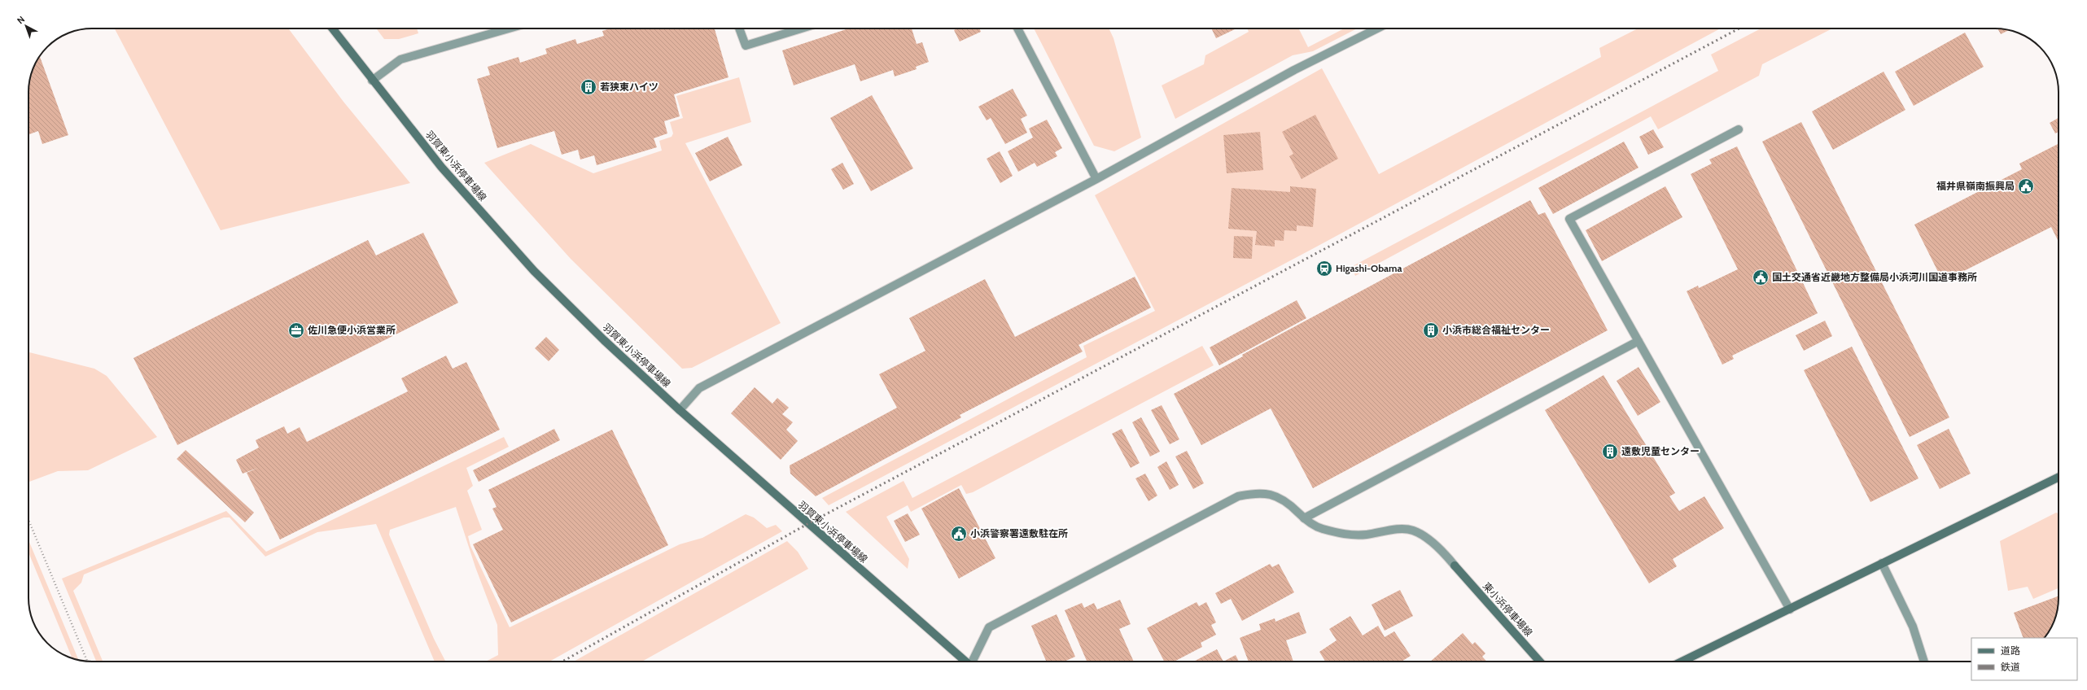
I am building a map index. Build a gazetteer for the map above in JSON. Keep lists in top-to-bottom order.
{
  "streets": {
    "main road": ["羽賀東小浜停車場線", "東小浜停車場線"]
  },
  "places": {
    "building": ["若狭東ハイツ", "小浜市総合福祉センター", "遠敷児童センター"],
    "public building": ["福井県嶺南振興局", "国土交通省近畿地方整備局小浜河川国道事務所", "小浜警察署遠敷駐在所"],
    "station": ["Higashi-Obama"],
    "office": ["佐川急便小浜営業所"]
  },
  "legend": ["道路", "鉄道"],
  "north": "top left"
}
